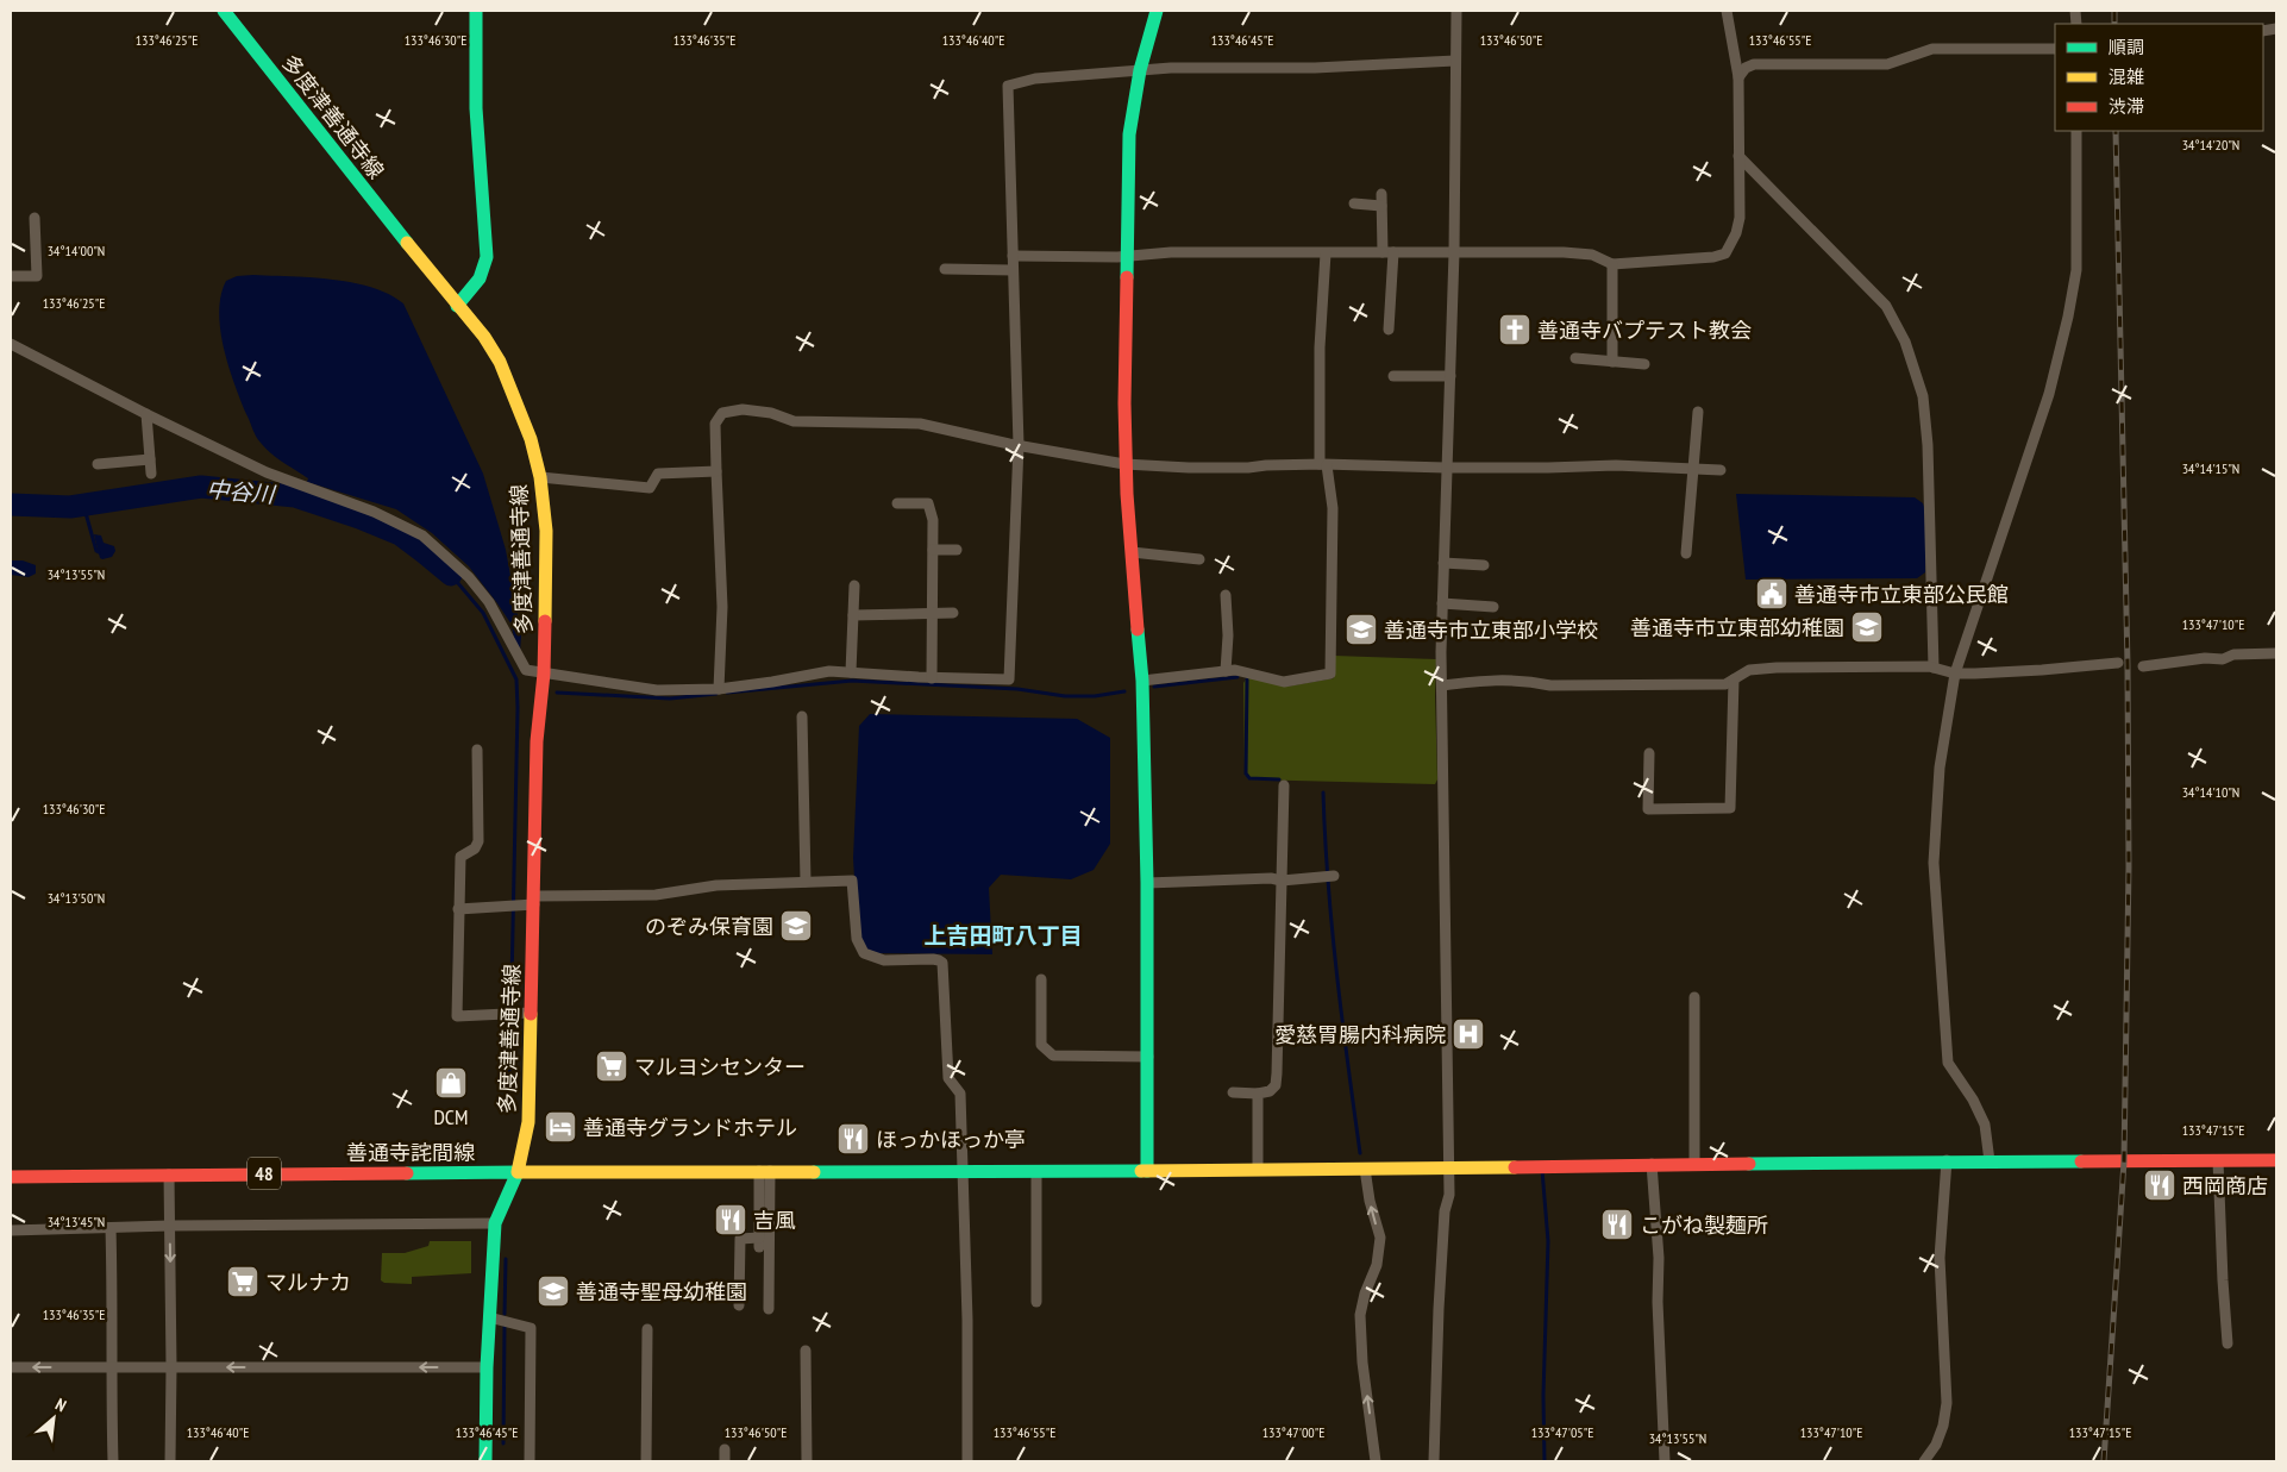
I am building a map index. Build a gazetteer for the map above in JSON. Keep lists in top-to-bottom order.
{
  "streets": {
    "street": ["多度津善通寺線", "善通寺詫間線", "48"]
  },
  "crossings": [
    ["多度津善通寺線", "善通寺詫間線"]
  ],
  "districts": ["上吉田町八丁目"],
  "water": ["中谷川"],
  "places": {
    "church": ["善通寺バプテスト教会"],
    "public building": ["善通寺市立東部公民館"],
    "school or university": [
      "善通寺市立東部幼稚園",
      "善通寺市立東部小学校",
      "のぞみ保育園",
      "善通寺聖母幼稚園"
    ],
    "hospital": ["愛慈胃腸内科病院"],
    "supermarket": ["マルヨシセンター", "マルナカ"],
    "shop": ["DCM"],
    "hotel": ["善通寺グランドホテル"],
    "restaurant": [
      "ほっかほっか亭",
      "西岡商店",
      "吉風",
      "こがね製麺所"
    ]
  },
  "legend": ["順調", "混雑", "渋滞"],
  "north": "top right",
  "coordinates": [
    "133°46'25\"E",
    "133°46'30\"E",
    "133°46'35\"E",
    "133°46'45\"E",
    "133°46'55\"E",
    "133°46'40\"E",
    "133°46'50\"E",
    "34°14'20\"N",
    "34°14'00\"N",
    "34°14'15\"N",
    "34°13'55\"N",
    "133°47'10\"E",
    "34°14'10\"N",
    "34°13'50\"N",
    "133°47'15\"E",
    "34°13'45\"N",
    "133°47'00\"E",
    "133°47'05\"E"
  ]
}
